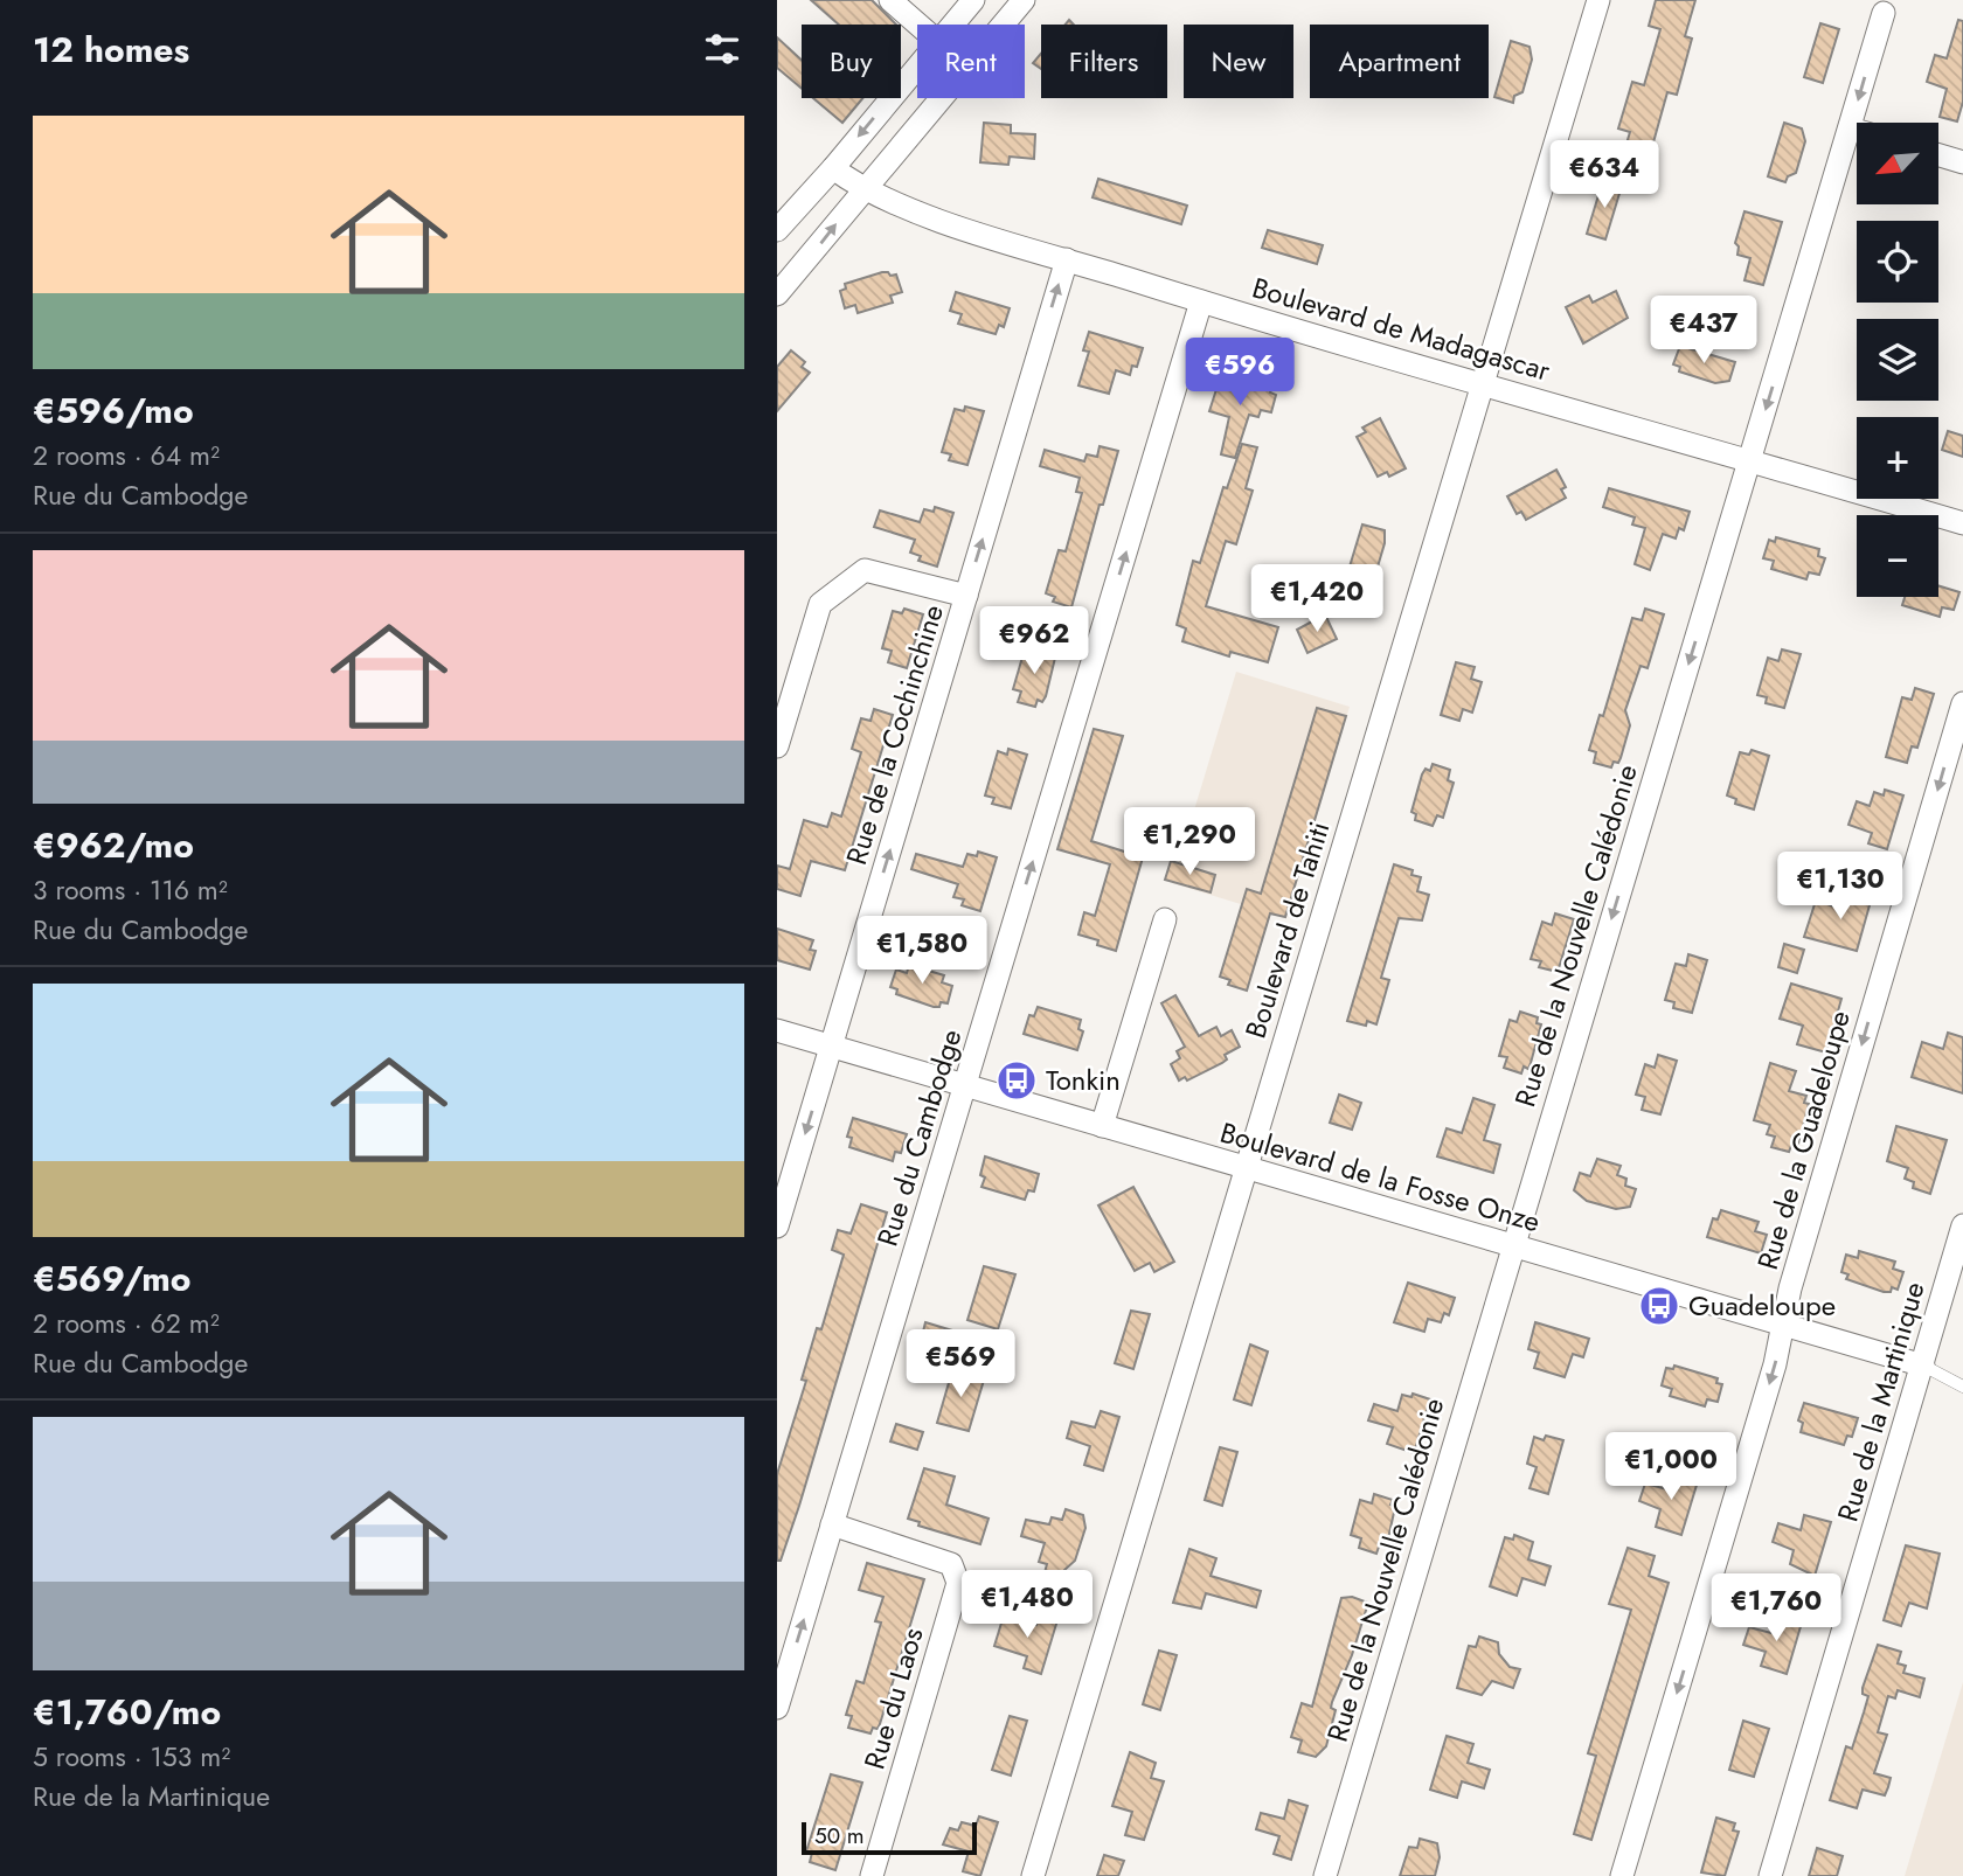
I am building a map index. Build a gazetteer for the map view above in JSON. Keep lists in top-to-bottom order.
{
  "streets": {
    "street": [
      "Boulevard de Madagascar",
      "Rue de la Cochinchine",
      "Boulevard de Tahiti",
      "Rue de la Nouvelle Calédonie",
      "Rue du Cambodge",
      "Rue de la Guadeloupe",
      "Boulevard de la Fosse Onze",
      "Rue de la Martinique",
      "Rue du Laos"
    ]
  },
  "crossings": [
    ["Boulevard de Madagascar", "Rue de la Cochinchine"],
    ["Boulevard de Madagascar", "Boulevard de Tahiti"],
    ["Boulevard de Madagascar", "Rue de la Nouvelle Calédonie"],
    ["Boulevard de Madagascar", "Rue du Cambodge"],
    ["Rue de la Cochinchine", "Boulevard de la Fosse Onze"],
    ["Boulevard de Tahiti", "Boulevard de la Fosse Onze"],
    ["Rue de la Nouvelle Calédonie", "Boulevard de la Fosse Onze"],
    ["Rue du Cambodge", "Boulevard de la Fosse Onze"],
    ["Rue du Cambodge", "Rue du Laos"],
    ["Rue de la Guadeloupe", "Boulevard de la Fosse Onze"],
    ["Boulevard de la Fosse Onze", "Rue de la Martinique"]
  ],
  "one_way": ["Rue de la Nouvelle Calédonie", "Rue du Cambodge", "Rue de la Guadeloupe"],
  "places": {
    "bus stop": ["Tonkin", "Guadeloupe"]
  },
  "scale_bar": "50 m",
  "north": "bottom left",
  "page": {
    "heading": "12 homes",
    "chip": [
      "Buy",
      "Rent",
      "Filters",
      "New",
      "Apartment"
    ],
    "list": [
      {
        "name": "€596/mo",
        "note": "2 rooms · 64 m² · Rue du Cambodge"
      },
      {
        "name": "€962/mo",
        "note": "3 rooms · 116 m² · Rue du Cambodge"
      },
      {
        "name": "€569/mo",
        "note": "2 rooms · 62 m² · Rue du Cambodge"
      },
      {
        "name": "€1,760/mo",
        "note": "5 rooms · 153 m² · Rue de la Martinique"
      }
    ],
    "map_buttons": ["+", "−"],
    "price": [
      "€634",
      "€437",
      "€596",
      "€1,420",
      "€962",
      "€1,290",
      "€1,130",
      "€1,580",
      "€569",
      "€1,000",
      "€1,480",
      "€1,760"
    ],
    "scale": "50 m"
  }
}
